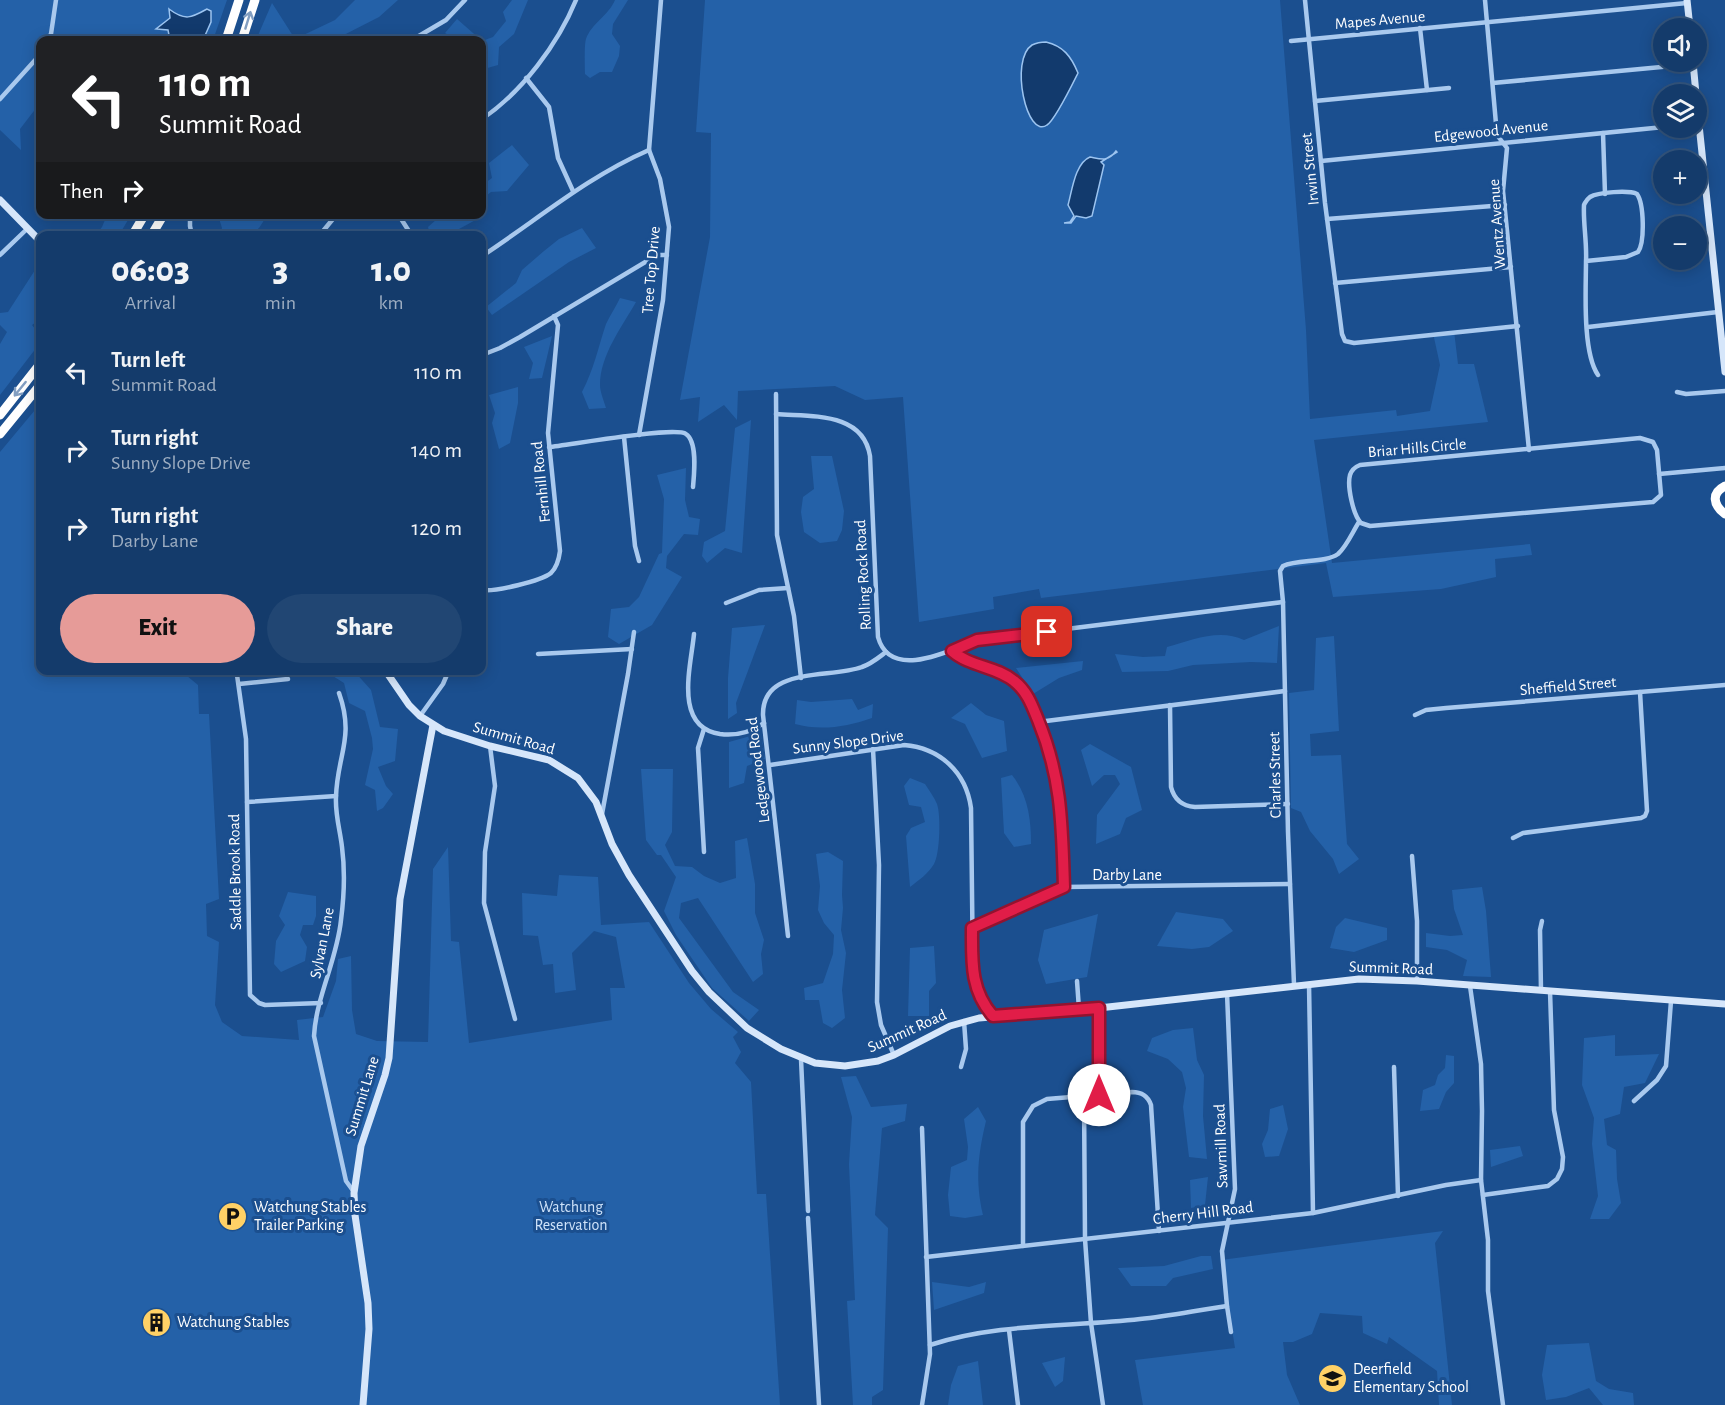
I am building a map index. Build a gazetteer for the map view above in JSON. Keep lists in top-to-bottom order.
{
  "streets": {
    "main road": ["Summit Road", "Summit Lane"],
    "street": [
      "Mapes Avenue",
      "Edgewood Avenue",
      "Irwin Street",
      "Wentz Avenue",
      "Tree Top Drive",
      "Briar Hills Circle",
      "Fernhill Road",
      "Rolling Rock Road",
      "Sheffield Street",
      "Sunny Slope Drive",
      "Ledgewood Road",
      "Charles Street",
      "Saddle Brook Road",
      "Darby Lane",
      "Sylvan Lane",
      "Sawmill Road",
      "Cherry Hill Road"
    ]
  },
  "crossings": [
    ["Mapes Avenue", "Irwin Street"],
    ["Mapes Avenue", "Wentz Avenue"],
    ["Edgewood Avenue", "Irwin Street"],
    ["Edgewood Avenue", "Wentz Avenue"],
    ["Irwin Street", "Wentz Avenue"],
    ["Wentz Avenue", "Briar Hills Circle"],
    ["Briar Hills Circle", "Charles Street"],
    ["Rolling Rock Road", "Ledgewood Road"],
    ["Summit Road", "Sunny Slope Drive"],
    ["Summit Road", "Charles Street"],
    ["Summit Road", "Summit Lane"],
    ["Summit Road", "Sawmill Road"],
    ["Sunny Slope Drive", "Ledgewood Road"],
    ["Sunny Slope Drive", "Darby Lane"],
    ["Charles Street", "Darby Lane"],
    ["Saddle Brook Road", "Sylvan Lane"],
    ["Sylvan Lane", "Summit Lane"],
    ["Sawmill Road", "Cherry Hill Road"]
  ],
  "parks": ["Watchung Reservation"],
  "places": {
    "parking": ["Watchung Stables Trailer Parking"],
    "building": ["Watchung Stables"],
    "school or university": ["Deerfield Elementary School"]
  },
  "page": {
    "map_buttons": ["+", "−"],
    "turn": ["110 m", "Summit Road"],
    "then": "Then",
    "eta": [
      "06:03",
      "Arrival",
      "3",
      "min",
      "1.0",
      "km"
    ],
    "list": [
      {
        "name": "Turn left",
        "note": "Summit Road",
        "value": "110 m"
      },
      {
        "name": "Turn right",
        "note": "Sunny Slope Drive",
        "value": "140 m"
      },
      {
        "name": "Turn right",
        "note": "Darby Lane",
        "value": "120 m"
      }
    ],
    "buttons": ["Exit", "Share"]
  }
}
